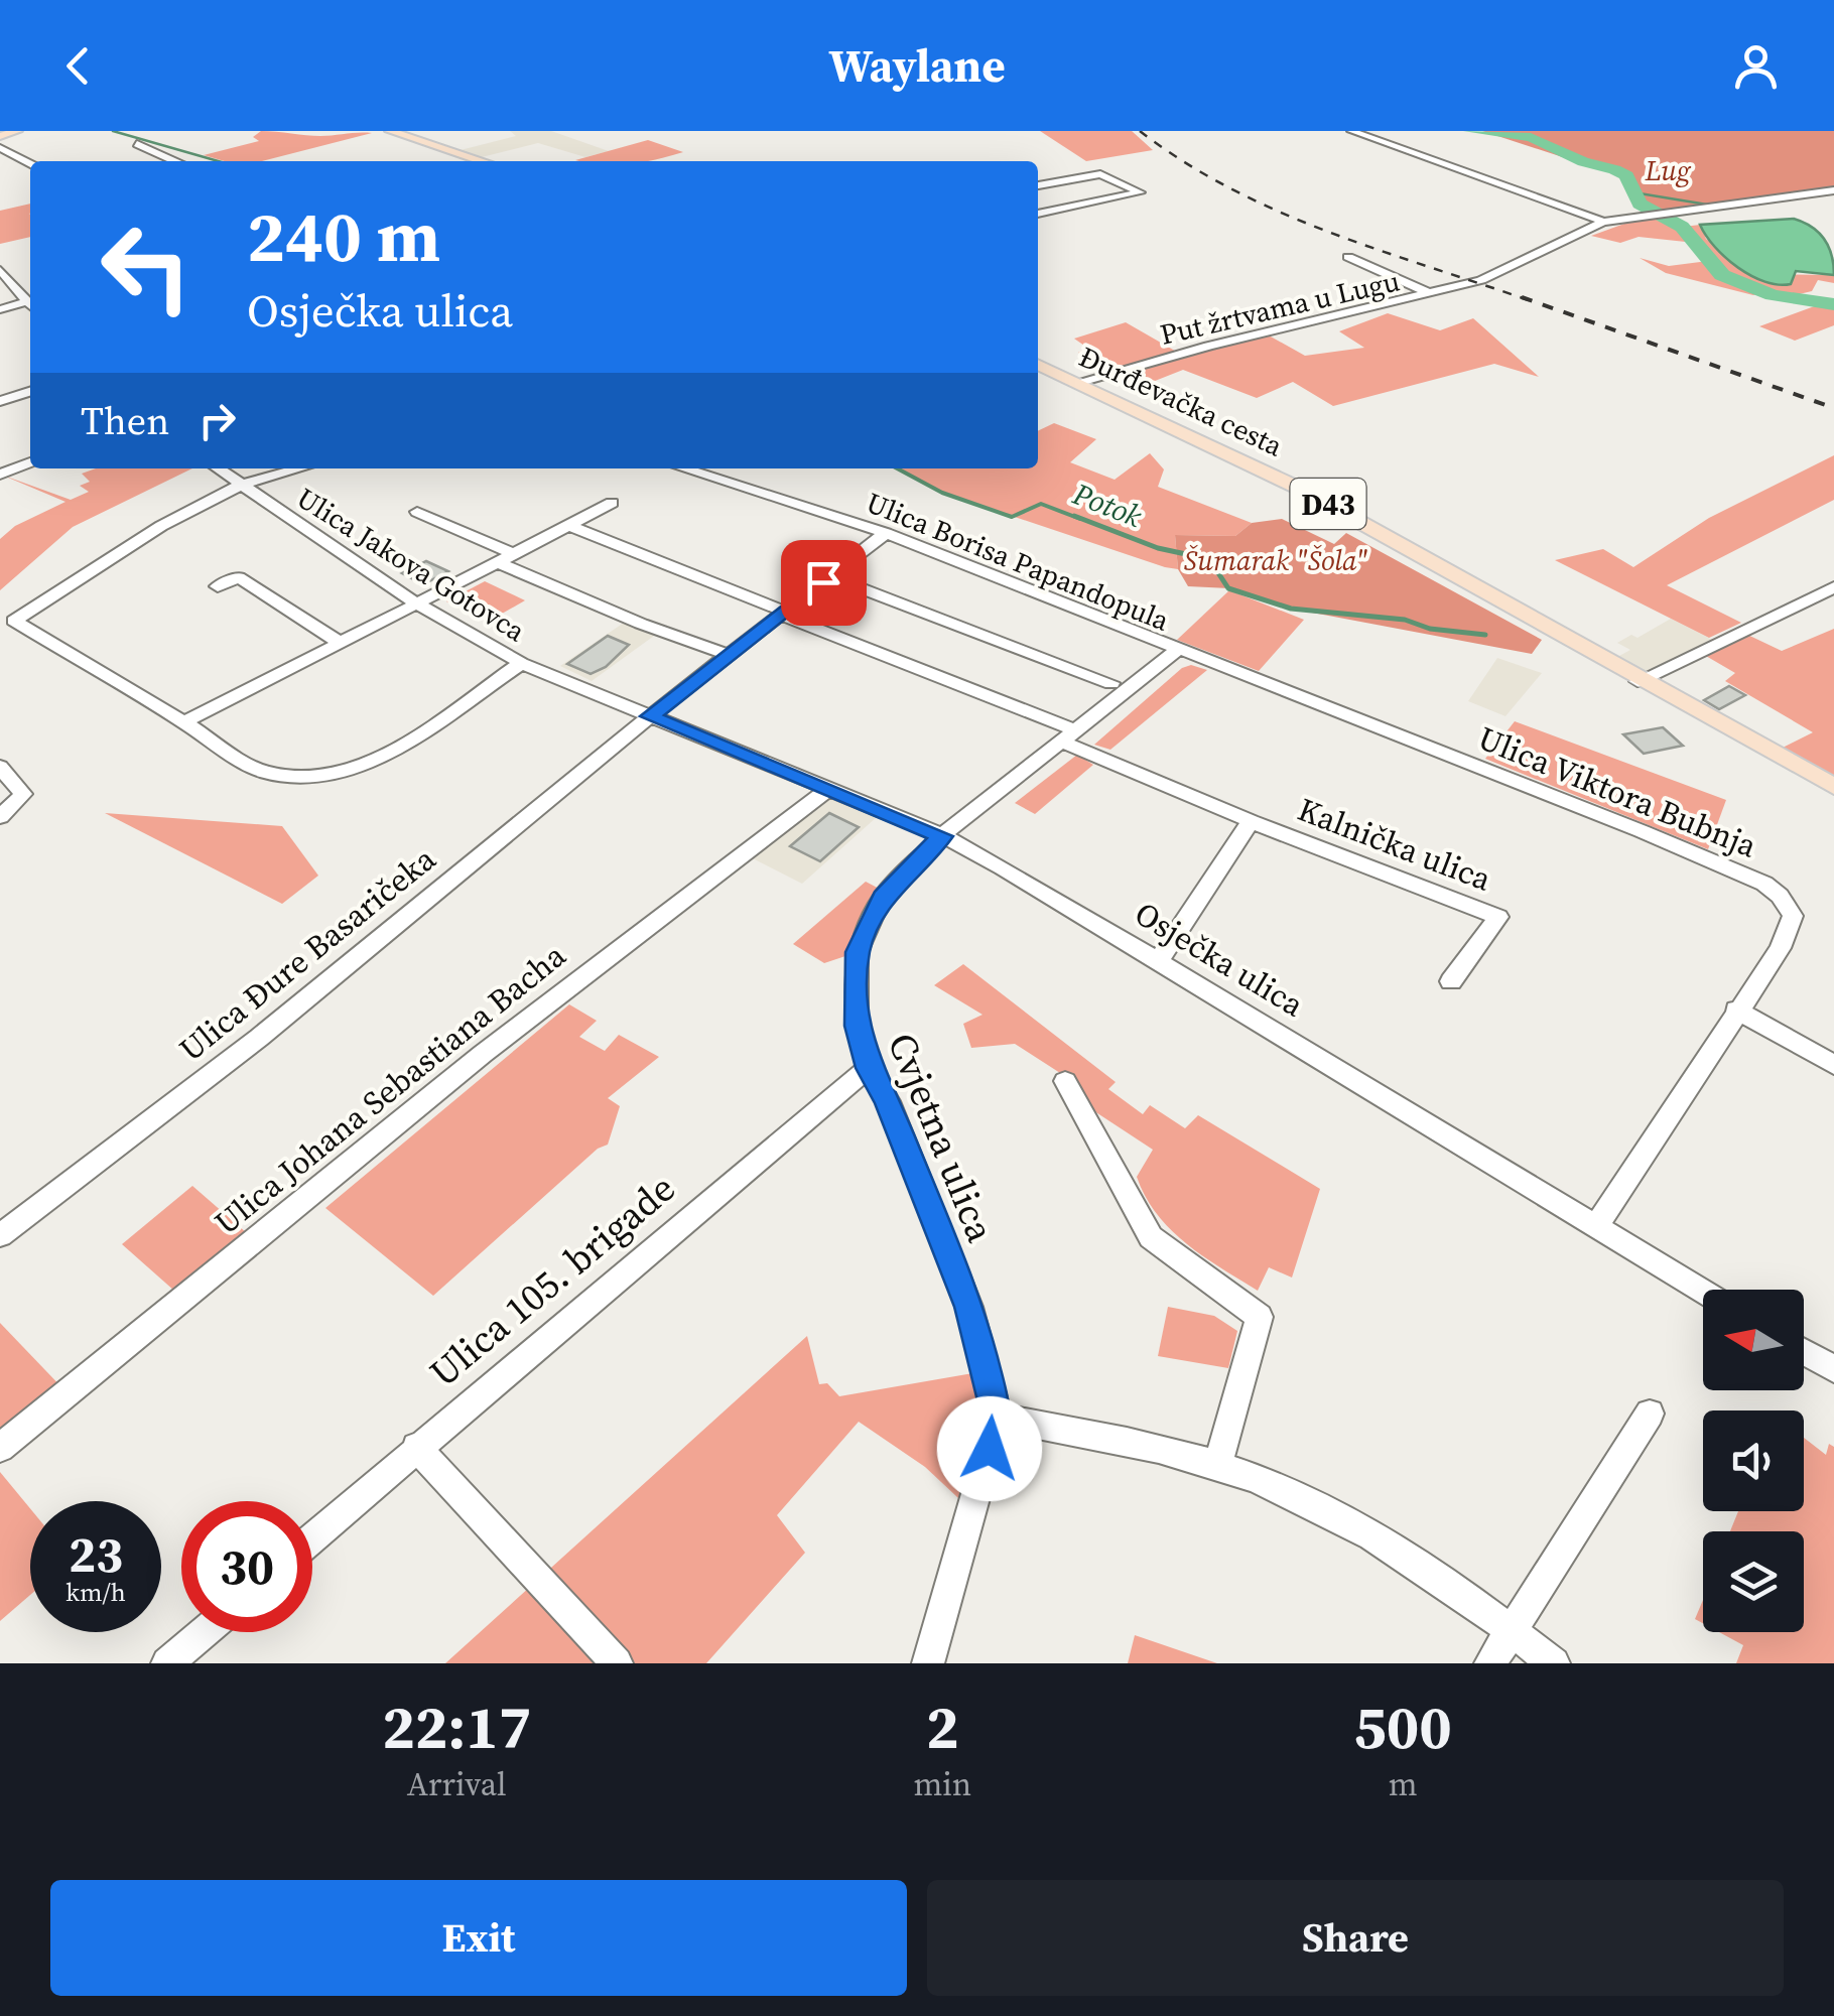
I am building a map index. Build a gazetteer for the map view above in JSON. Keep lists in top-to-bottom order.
{
  "streets": {
    "main road": ["Đurđevačka cesta", "D43"],
    "street": [
      "Put žrtvama u Lugu",
      "Ulica Borisa Papandopula",
      "Ulica Jakova Gotovca",
      "Ulica Viktora Bubnja",
      "Kalnička ulica",
      "Ulica Đure Basaričeka",
      "Osječka ulica",
      "Ulica Johana Sebastiana Bacha",
      "Cvjetna ulica",
      "Ulica 105. brigade"
    ]
  },
  "crossings": [
    ["Put žrtvama u Lugu", "Đurđevačka cesta"],
    ["Đurđevačka cesta", "D43"],
    ["Ulica Borisa Papandopula", "Ulica Viktora Bubnja"],
    ["Ulica Borisa Papandopula", "Ulica Đure Basaričeka"],
    ["Ulica Borisa Papandopula", "Cvjetna ulica"],
    ["Ulica Jakova Gotovca", "Ulica Đure Basaričeka"],
    ["Ulica Jakova Gotovca", "Osječka ulica"],
    ["Ulica Viktora Bubnja", "Osječka ulica"],
    ["Ulica Viktora Bubnja", "Cvjetna ulica"],
    ["Kalnička ulica", "Ulica Đure Basaričeka"],
    ["Kalnička ulica", "Osječka ulica"],
    ["Kalnička ulica", "Cvjetna ulica"],
    ["Ulica Đure Basaričeka", "Osječka ulica"],
    ["Osječka ulica", "Ulica Johana Sebastiana Bacha"],
    ["Osječka ulica", "Cvjetna ulica"],
    ["Cvjetna ulica", "Ulica 105. brigade"]
  ],
  "water": ["Potok"],
  "parks": ["Lug", "Šumarak \"Šola\""],
  "north": "left",
  "page": {
    "header": "Waylane",
    "turn": ["240 m", "Osječka ulica"],
    "then": "Then",
    "speed": "23 km/h",
    "limit": "30",
    "eta": [
      "22:17",
      "Arrival",
      "2",
      "min",
      "500",
      "m"
    ],
    "buttons": ["Exit", "Share"]
  }
}
